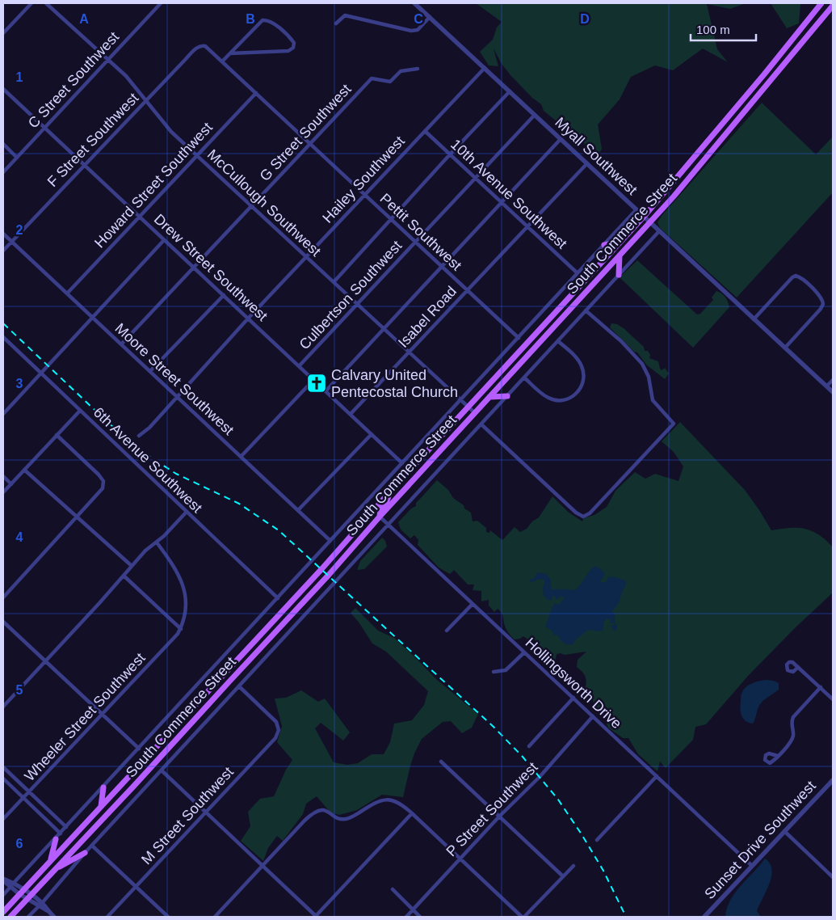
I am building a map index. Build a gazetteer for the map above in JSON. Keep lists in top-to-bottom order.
{
  "streets": {
    "main road": ["South Commerce Street"],
    "street": [
      "C Street Southwest",
      "G Street Southwest",
      "F Street Southwest",
      "Myall Southwest",
      "Hailey Southwest",
      "Howard Street Southwest",
      "10th Avenue Southwest",
      "McCullough Southwest",
      "Pettit Southwest",
      "Drew Street Southwest",
      "Culbertson Southwest",
      "Isabel Road",
      "Moore Street Southwest",
      "6th Avenue Southwest",
      "Hollingsworth Drive",
      "Wheeler Street Southwest",
      "P Street Southwest",
      "M Street Southwest",
      "Sunset Drive Southwest"
    ]
  },
  "crossings": [
    ["C Street Southwest", "McCullough Southwest"],
    ["C Street Southwest", "Drew Street Southwest"],
    ["G Street Southwest", "McCullough Southwest"],
    ["G Street Southwest", "Pettit Southwest"],
    ["G Street Southwest", "Drew Street Southwest"],
    ["G Street Southwest", "Moore Street Southwest"],
    ["F Street Southwest", "McCullough Southwest"],
    ["F Street Southwest", "Pettit Southwest"],
    ["F Street Southwest", "Drew Street Southwest"],
    ["F Street Southwest", "Moore Street Southwest"],
    ["Myall Southwest", "Hailey Southwest"],
    ["Myall Southwest", "South Commerce Street"],
    ["Myall Southwest", "Culbertson Southwest"],
    ["Myall Southwest", "Isabel Road"],
    ["Hailey Southwest", "10th Avenue Southwest"],
    ["Hailey Southwest", "McCullough Southwest"],
    ["Hailey Southwest", "Pettit Southwest"],
    ["Hailey Southwest", "Drew Street Southwest"],
    ["Hailey Southwest", "Moore Street Southwest"],
    ["Howard Street Southwest", "McCullough Southwest"],
    ["Howard Street Southwest", "Pettit Southwest"],
    ["Howard Street Southwest", "Drew Street Southwest"],
    ["Howard Street Southwest", "Moore Street Southwest"],
    ["10th Avenue Southwest", "Culbertson Southwest"],
    ["10th Avenue Southwest", "Isabel Road"],
    ["McCullough Southwest", "South Commerce Street"],
    ["McCullough Southwest", "Culbertson Southwest"],
    ["McCullough Southwest", "Isabel Road"],
    ["Pettit Southwest", "Culbertson Southwest"],
    ["Pettit Southwest", "Isabel Road"],
    ["South Commerce Street", "Hollingsworth Drive"],
    ["Drew Street Southwest", "Culbertson Southwest"],
    ["Drew Street Southwest", "Isabel Road"],
    ["Hollingsworth Drive", "P Street Southwest"],
    ["Hollingsworth Drive", "Sunset Drive Southwest"]
  ],
  "places": {
    "church": ["Calvary United Pentecostal Church"]
  },
  "scale_bar": "100 m",
  "grid": {
    "columns": [
      "A",
      "B",
      "C",
      "D"
    ],
    "rows": [
      "1",
      "2",
      "3",
      "4",
      "5",
      "6"
    ]
  }
}
